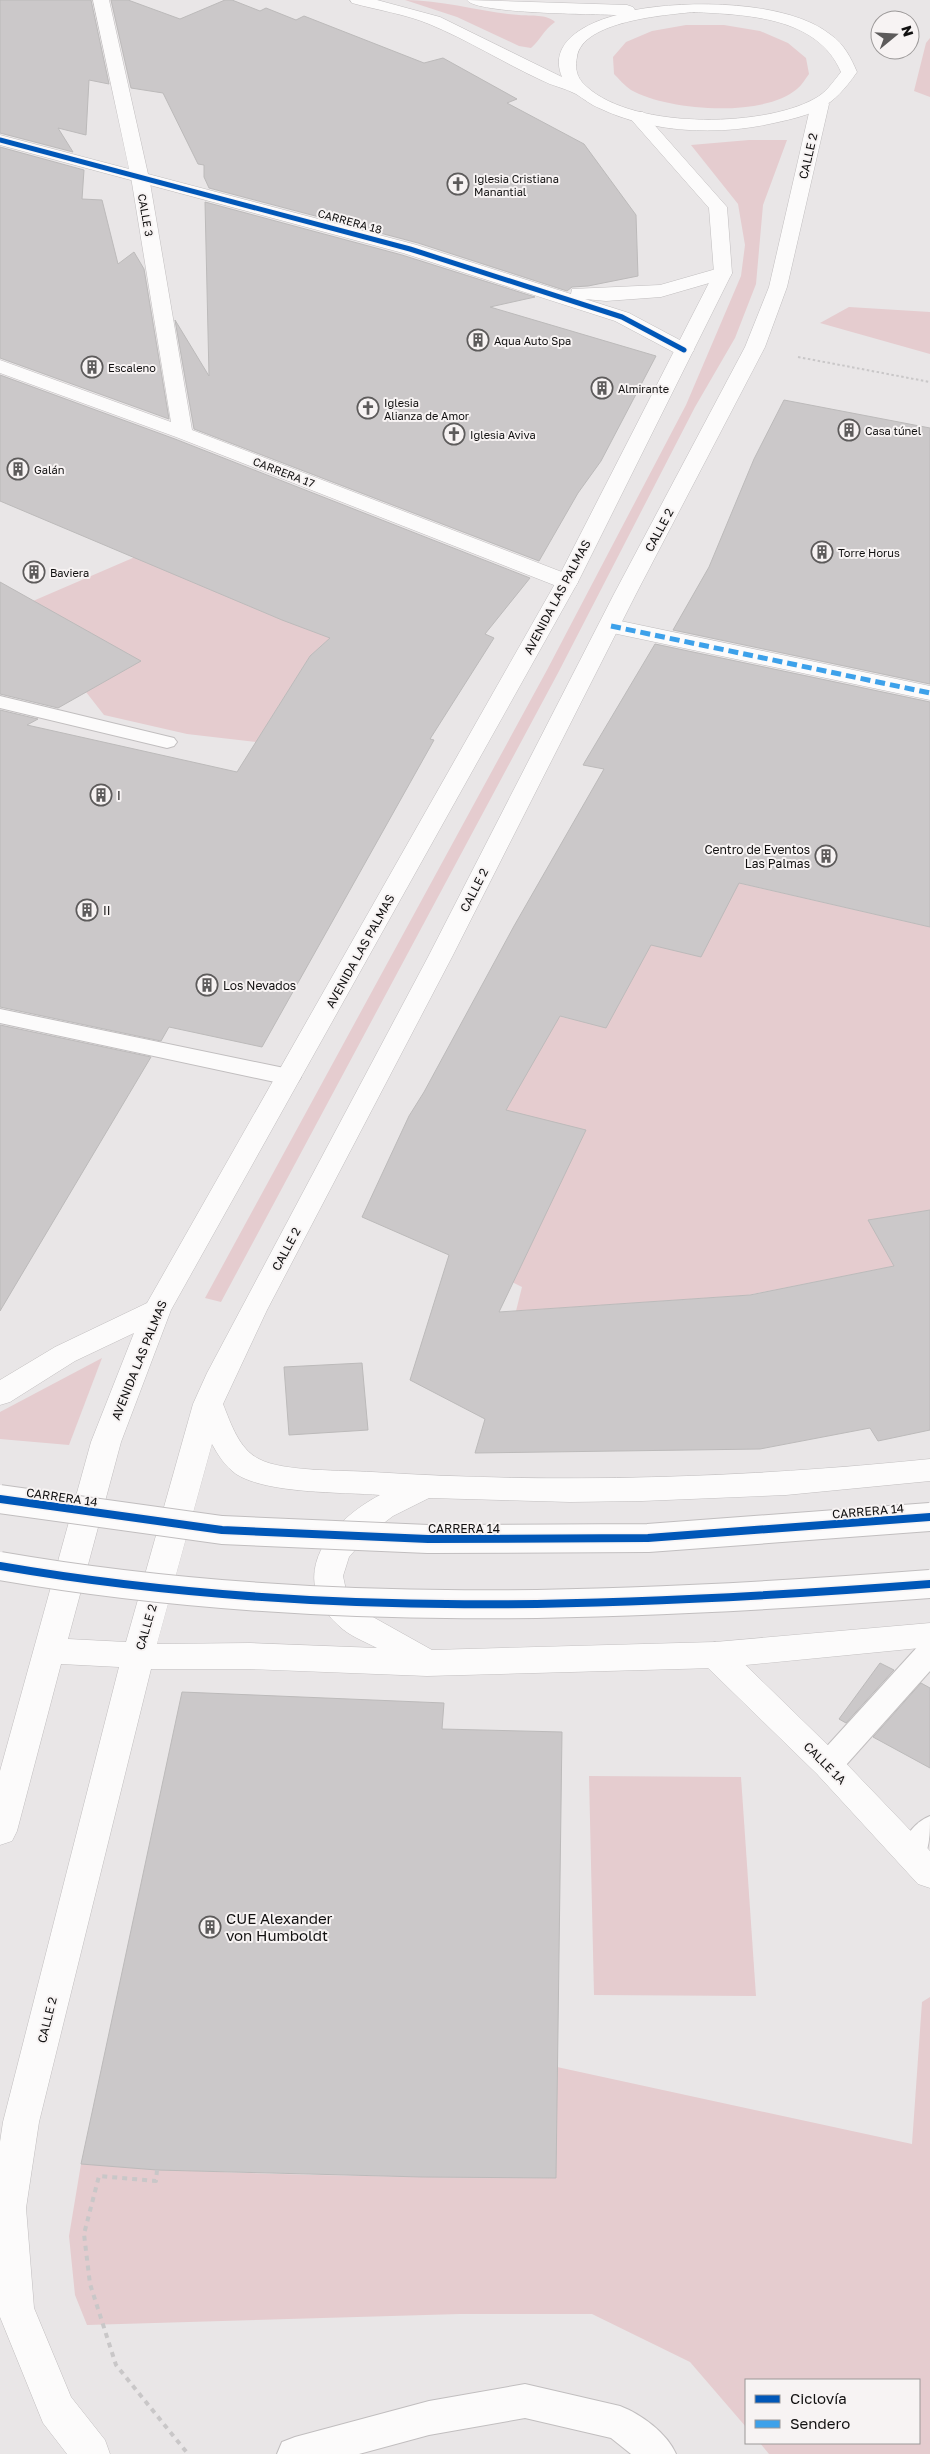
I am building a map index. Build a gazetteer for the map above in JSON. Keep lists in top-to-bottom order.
{
  "streets": {
    "main road": [
      "CALLE 2",
      "CALLE 3",
      "CARRERA 18",
      "CARRERA 17",
      "AVENIDA LAS PALMAS",
      "CARRERA 14",
      "CALLE 1A"
    ]
  },
  "crossings": [
    ["CALLE 3", "CARRERA 18"],
    ["CALLE 3", "CARRERA 17"],
    ["CARRERA 18", "AVENIDA LAS PALMAS"],
    ["CARRERA 17", "AVENIDA LAS PALMAS"]
  ],
  "places": {
    "church": ["Iglesia Cristiana Manantial", "Iglesia Alianza de Amor", "Iglesia Aviva"],
    "building": [
      "Aqua Auto Spa",
      "Escaleno",
      "Almirante",
      "Casa túnel",
      "Galán",
      "Torre Horus",
      "Baviera",
      "I",
      "Centro de Eventos Las Palmas",
      "II",
      "Los Nevados",
      "CUE Alexander von Humboldt"
    ]
  },
  "legend": ["Ciclovía", "Sendero"],
  "north": "right"
}
